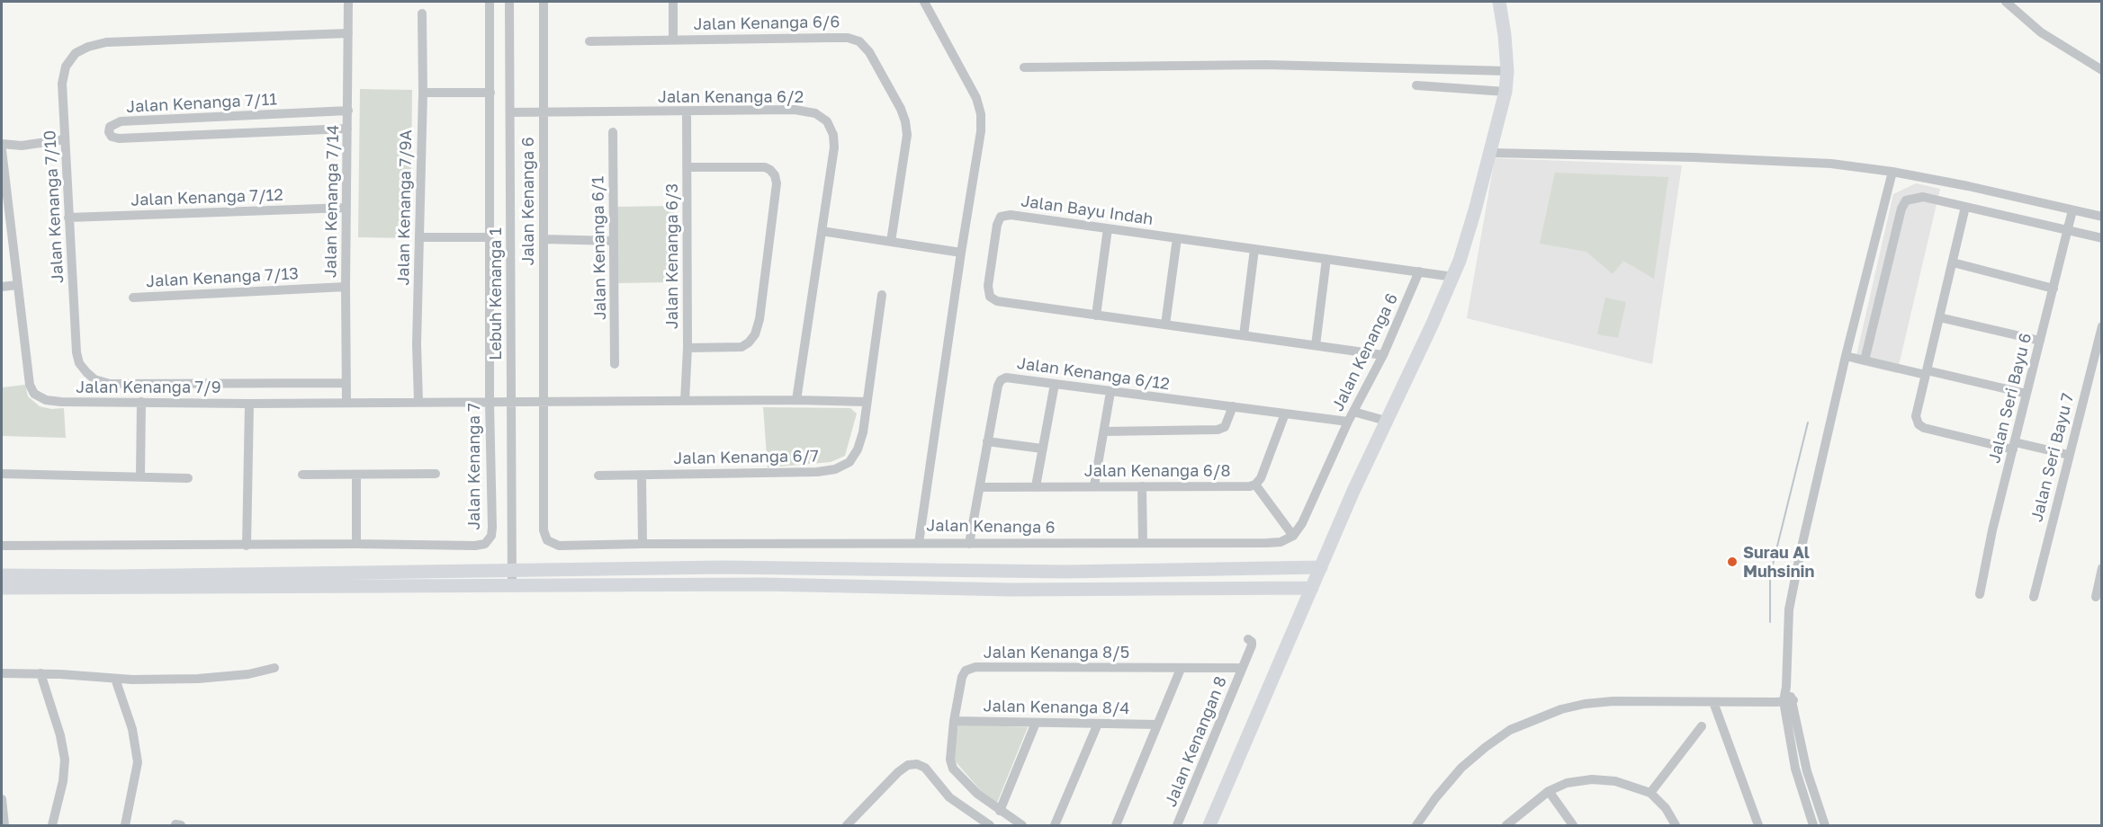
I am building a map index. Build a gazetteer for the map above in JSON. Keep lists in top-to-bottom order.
{
  "streets": {
    "street": [
      "Jalan Kenanga 6/6",
      "Jalan Kenanga 6/2",
      "Jalan Kenanga 7/11",
      "Jalan Kenanga 7/12",
      "Jalan Kenanga 7/14",
      "Jalan Kenanga 6",
      "Jalan Kenanga 7/10",
      "Jalan Kenanga 7/9A",
      "Jalan Bayu Indah",
      "Jalan Kenanga 6/1",
      "Jalan Kenanga 6/3",
      "Jalan Kenanga 7/13",
      "Lebuh Kenanga 1",
      "Jalan Kenanga 6/12",
      "Jalan Kenanga 7/9",
      "Jalan Seri Bayu 6",
      "Jalan Kenanga 6/7",
      "Jalan Seri Bayu 7",
      "Jalan Kenanga 7",
      "Jalan Kenanga 6/8",
      "Jalan Kenanga 8/5",
      "Jalan Kenanga 8/4",
      "Jalan Kenangan 8"
    ]
  },
  "crossings": [
    ["Jalan Kenanga 6/2", "Jalan Kenanga 6"],
    ["Jalan Kenanga 6/2", "Jalan Kenanga 6/3"],
    ["Jalan Kenanga 6/2", "Lebuh Kenanga 1"],
    ["Jalan Kenanga 7/11", "Jalan Kenanga 7/14"],
    ["Jalan Kenanga 7/12", "Jalan Kenanga 7/14"],
    ["Jalan Kenanga 7/12", "Jalan Kenanga 7/10"],
    ["Jalan Kenanga 7/14", "Jalan Kenanga 7/10"],
    ["Jalan Kenanga 7/14", "Jalan Kenanga 7/13"],
    ["Jalan Kenanga 7/14", "Jalan Kenanga 7/9"],
    ["Jalan Kenanga 6", "Jalan Bayu Indah"],
    ["Jalan Kenanga 6", "Jalan Kenanga 6/12"],
    ["Jalan Kenanga 7/9A", "Jalan Kenanga 7/9"],
    ["Lebuh Kenanga 1", "Jalan Kenanga 7/9"],
    ["Jalan Kenanga 6/12", "Jalan Kenanga 6/8"],
    ["Jalan Kenanga 7/9", "Jalan Kenanga 7"],
    ["Jalan Kenanga 8/5", "Jalan Kenanga 8/4"],
    ["Jalan Kenanga 8/5", "Jalan Kenangan 8"]
  ],
  "places": ["Surau Al Muhsinin"]
}
